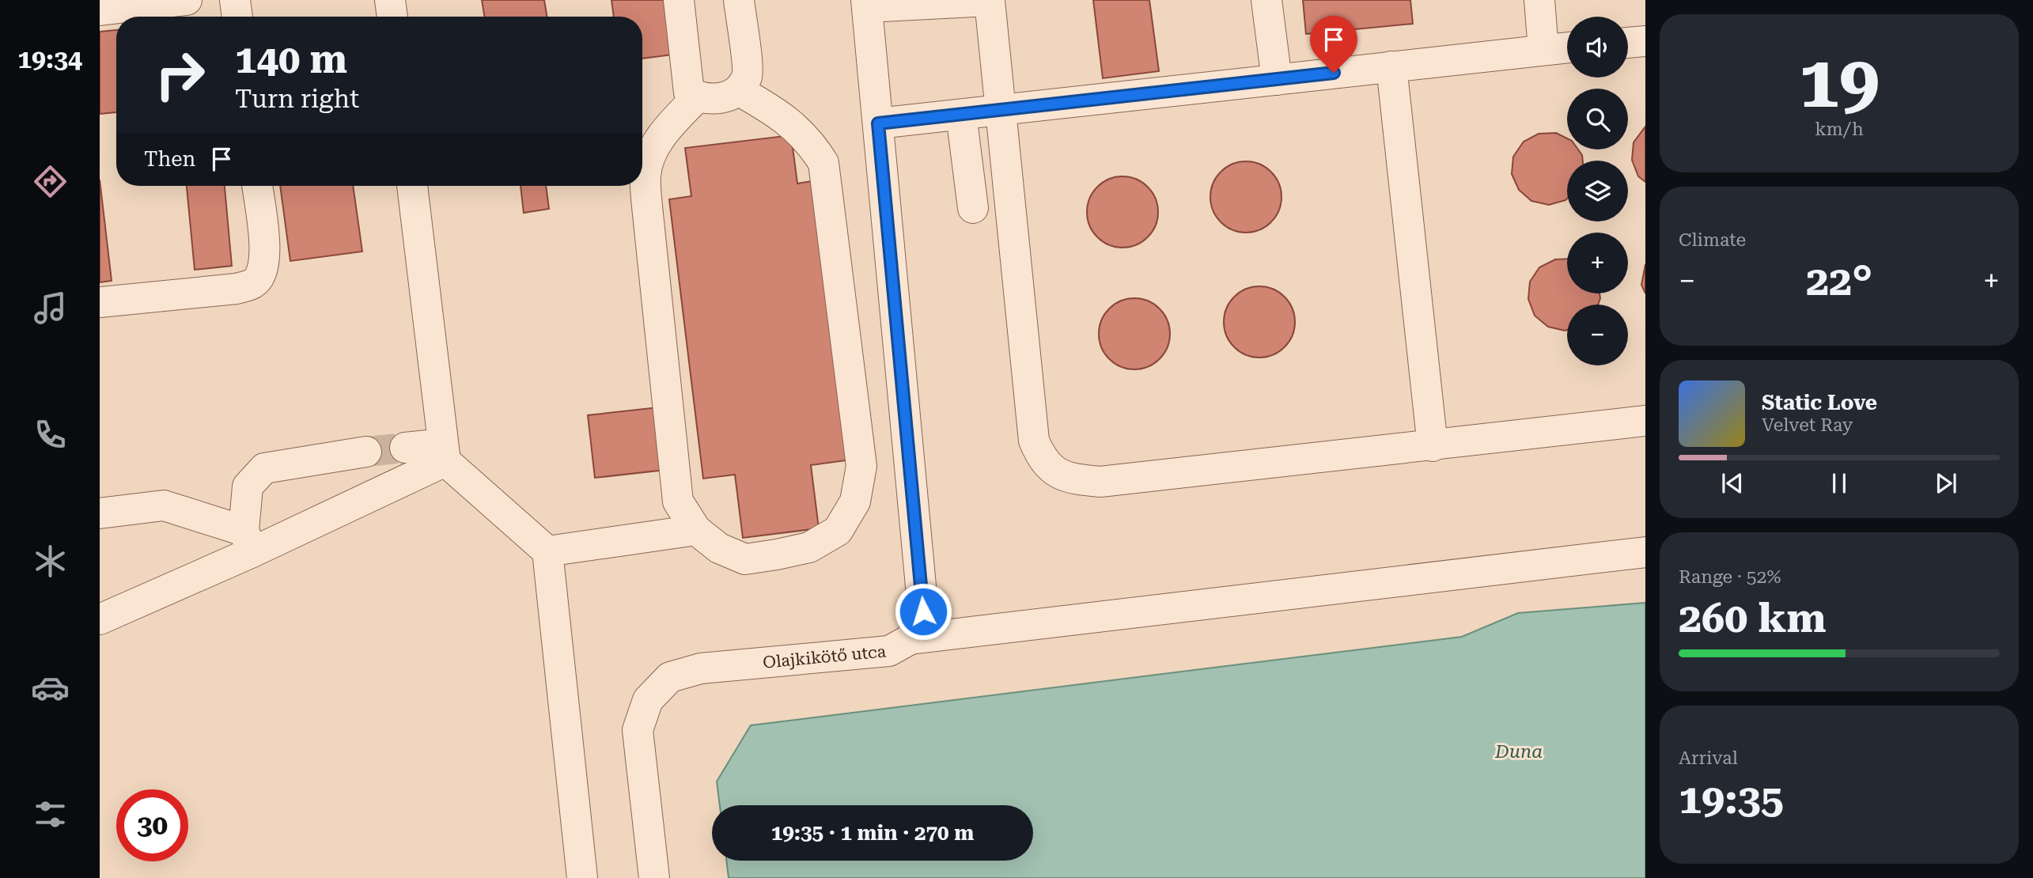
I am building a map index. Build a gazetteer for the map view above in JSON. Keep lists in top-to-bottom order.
{
  "streets": {
    "street": ["Olajkikötő utca"]
  },
  "water": ["Duna"],
  "page": {
    "tabs": "19:34",
    "tile": [
      ["19", "km/h"],
      "Climate",
      ["Range · 52%", "260 km"],
      ["Arrival", "19:35"]
    ],
    "map_buttons": ["+", "−"],
    "turn": ["140 m", "Turn right"],
    "then": "Then",
    "heat": ["−", "22°", "+"],
    "song": ["Static Love", "Velvet Ray"],
    "limit": "30",
    "trip": "19:35 · 1 min · 270 m"
  }
}
